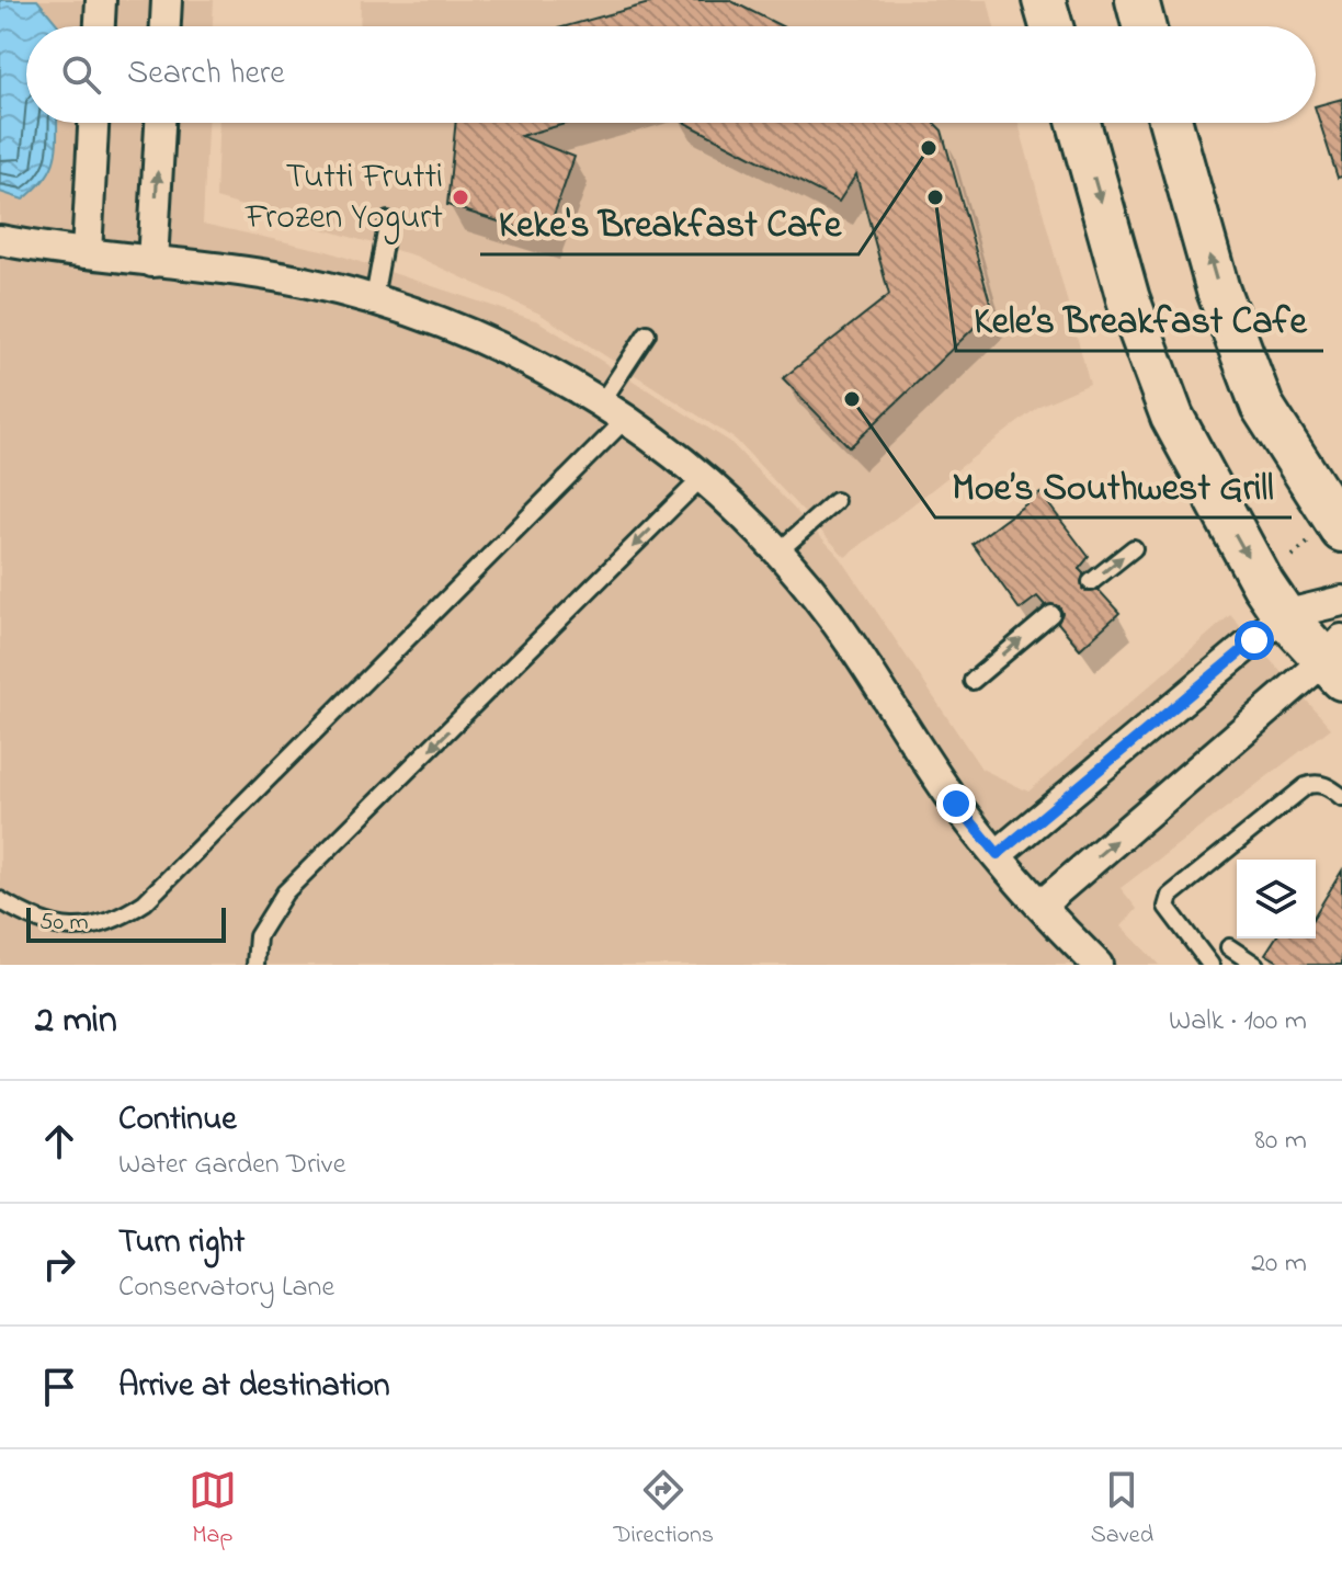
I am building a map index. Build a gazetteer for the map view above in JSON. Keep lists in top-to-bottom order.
{
  "places": [
    "Keke's Breakfast Cafe",
    "Tutti Frutti Frozen Yogurt",
    "Kele’s Breakfast Cafe",
    "Moe’s Southwest Grill"
  ],
  "scale_bar": "50 m",
  "page": {
    "search": "Search here",
    "scale": "50 m",
    "heading": ["2 min", "Walk · 100 m"],
    "list": [
      ["Continue", "Water Garden Drive", "80 m"],
      ["Turn right", "Conservatory Lane", "20 m"],
      "Arrive at destination"
    ],
    "nav": ["Map", "Directions", "Saved"]
  }
}
